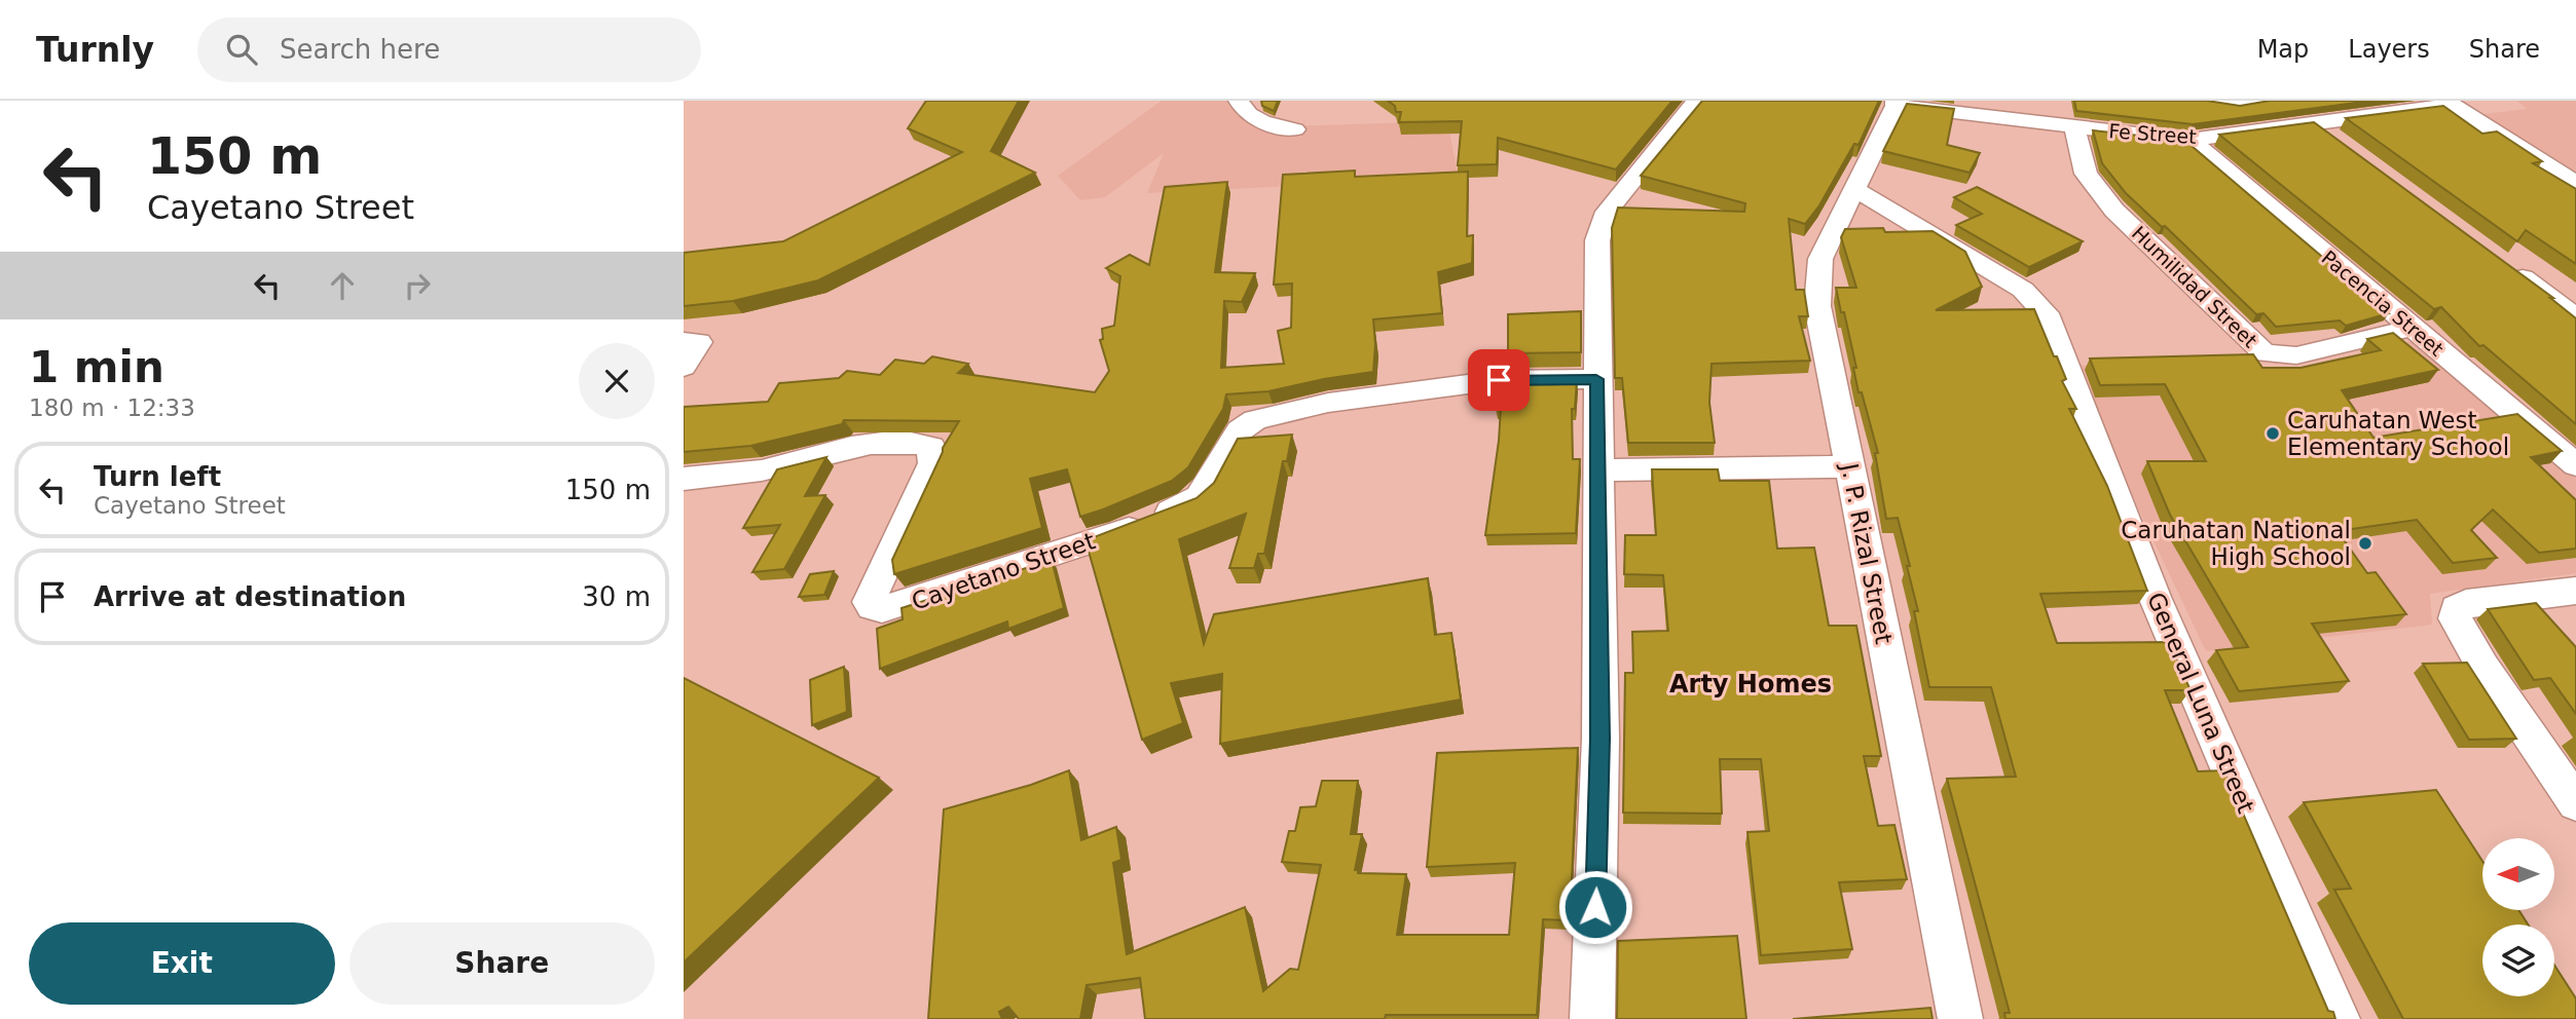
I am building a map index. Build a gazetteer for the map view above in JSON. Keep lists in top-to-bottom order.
{
  "streets": {
    "street": [
      "Fe Street",
      "Humilidad Street",
      "Pacencia Street",
      "J. P. Rizal Street",
      "Cayetano Street",
      "General Luna Street"
    ]
  },
  "crossings": [
    ["Fe Street", "Humilidad Street"],
    ["Fe Street", "Pacencia Street"],
    ["Fe Street", "J. P. Rizal Street"],
    ["Humilidad Street", "Pacencia Street"],
    ["J. P. Rizal Street", "General Luna Street"]
  ],
  "districts": ["Arty Homes"],
  "places": ["Caruhatan West Elementary School", "Caruhatan National High School"],
  "north": "left",
  "page": {
    "header": "Turnly",
    "search": "Search here",
    "nav": ["Map", "Layers", "Share"],
    "turn": ["150 m", "Cayetano Street"],
    "heading": ["1 min", "180 m · 12:33"],
    "list": [
      {
        "name": "Turn left",
        "note": "Cayetano Street",
        "value": "150 m"
      },
      {
        "name": "Arrive at destination",
        "value": "30 m"
      }
    ],
    "buttons": ["Exit", "Share"]
  }
}
